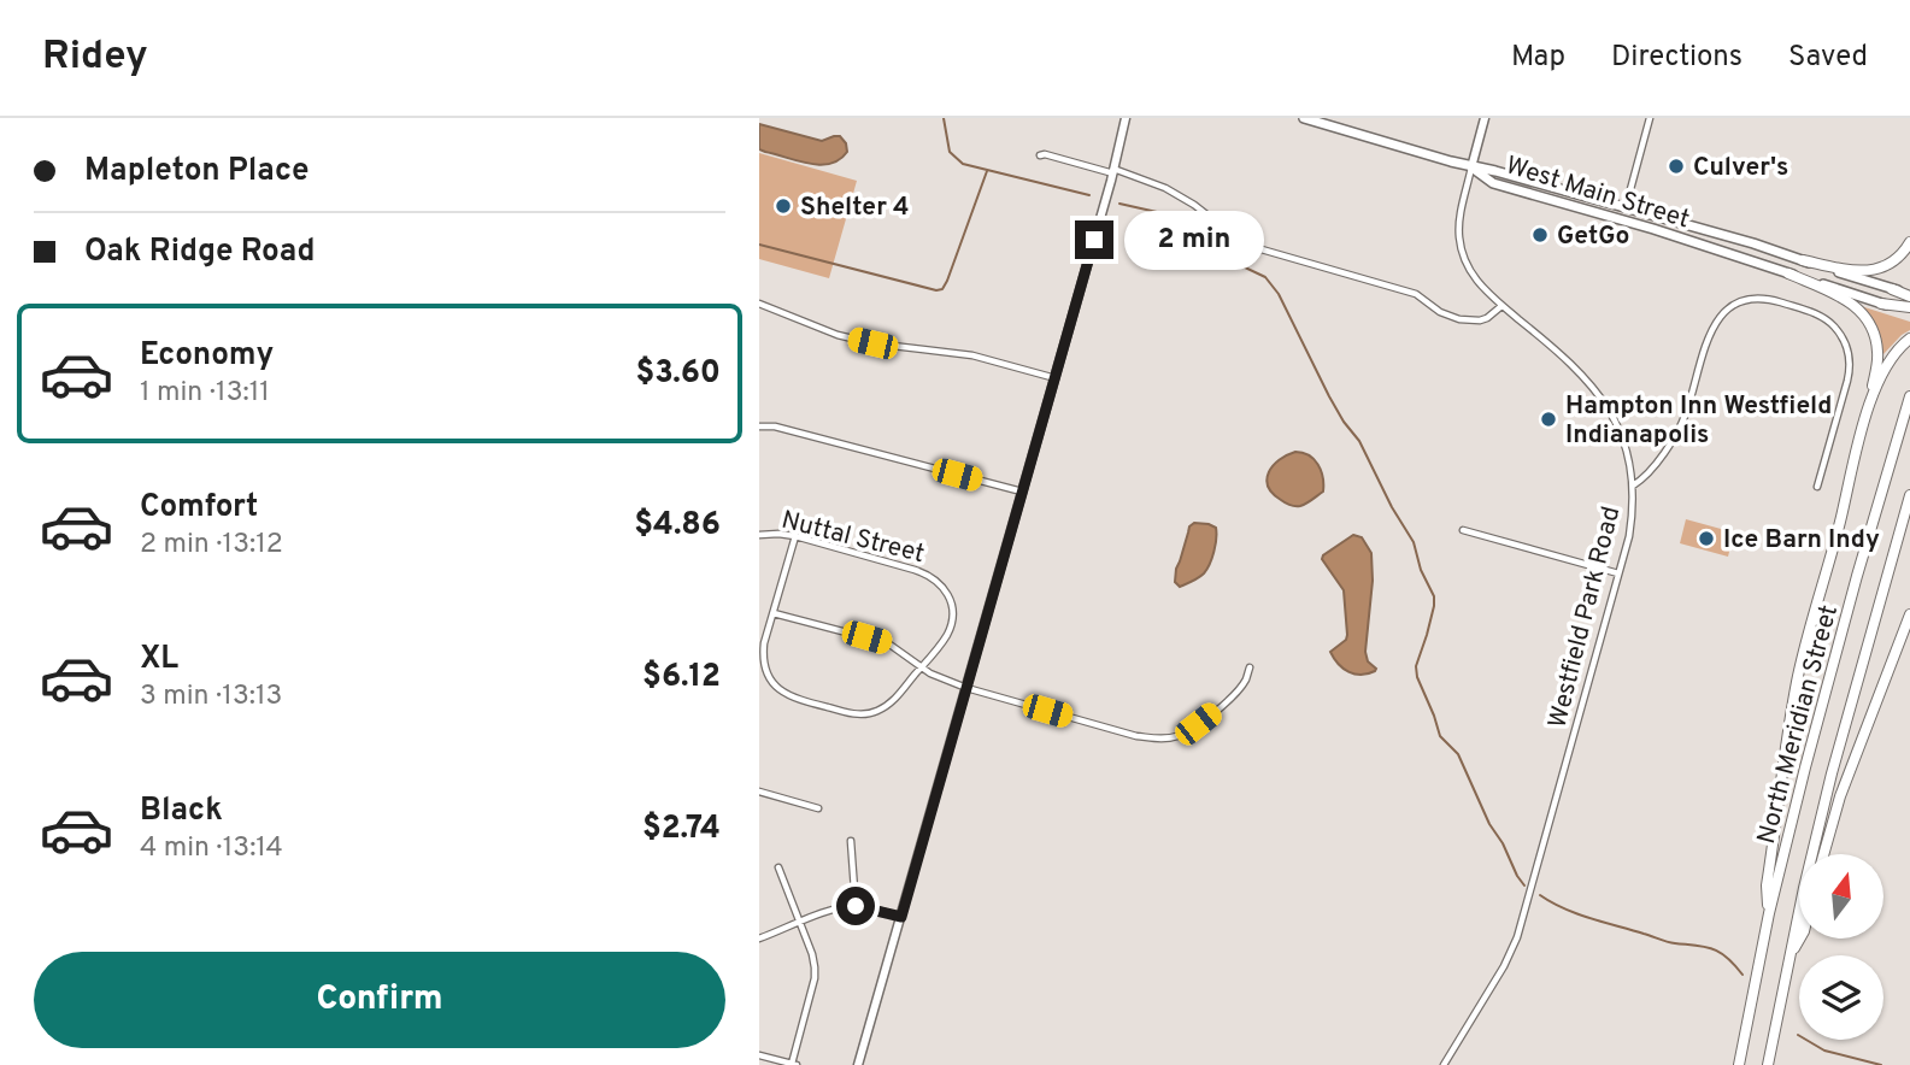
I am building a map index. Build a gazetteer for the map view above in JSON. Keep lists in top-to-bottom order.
{
  "streets": {
    "highway": ["North Meridian Street"],
    "main road": ["West Main Street"],
    "street": ["Nuttal Street", "Westfield Park Road"]
  },
  "crossings": [
    ["West Main Street", "Westfield Park Road"]
  ],
  "places": [
    "Culver's",
    "Shelter 4",
    "GetGo",
    "Hampton Inn Westfield Indianapolis",
    "Ice Barn Indy"
  ],
  "north": "top",
  "page": {
    "header": "Ridey",
    "nav": ["Map", "Directions", "Saved"],
    "banner": ["Mapleton Place", "Oak Ridge Road"],
    "bubble": "2 min",
    "list": [
      {
        "name": "Economy",
        "note": "1 min · 13:11",
        "value": "$3.60"
      },
      {
        "name": "Comfort",
        "note": "2 min · 13:12",
        "value": "$4.86"
      },
      {
        "name": "XL",
        "note": "3 min · 13:13",
        "value": "$6.12"
      },
      {
        "name": "Black",
        "note": "4 min · 13:14",
        "value": "$2.74"
      }
    ],
    "buttons": "Confirm"
  }
}
